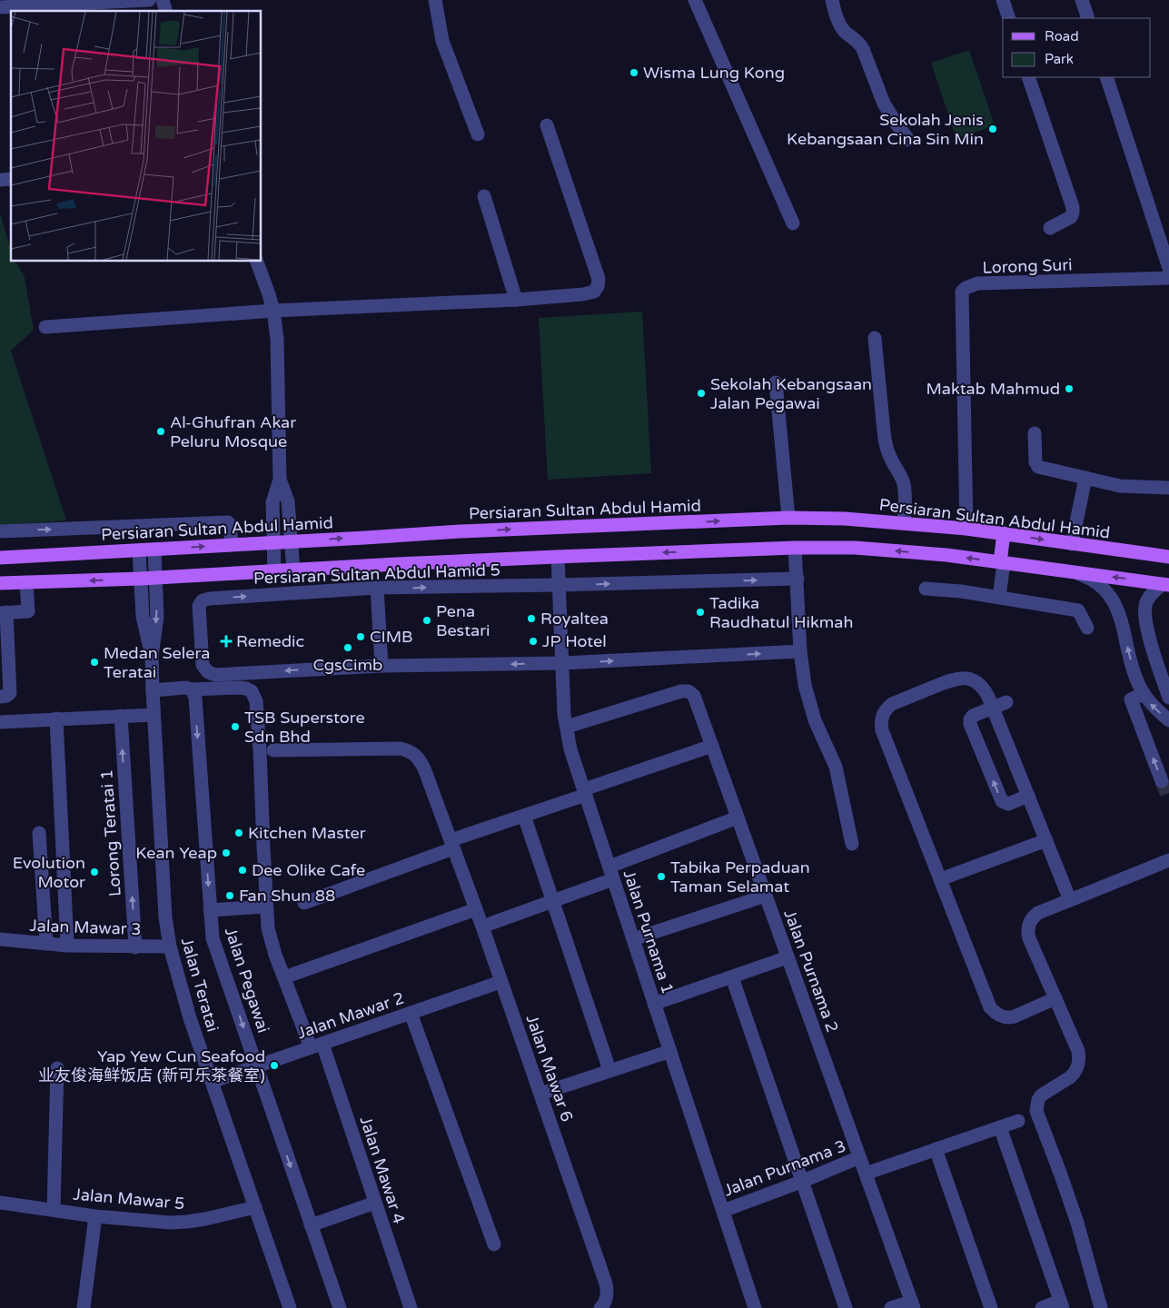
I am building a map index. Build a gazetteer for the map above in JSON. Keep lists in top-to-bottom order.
{
  "streets": {
    "main road": ["Persiaran Sultan Abdul Hamid"],
    "street": [
      "Lorong Suri",
      "Persiaran Sultan Abdul Hamid 5",
      "Lorong Teratai 1",
      "Jalan Mawar 3",
      "Jalan Purnama 1",
      "Jalan Purnama 2",
      "Jalan Pegawai",
      "Jalan Teratai",
      "Jalan Mawar 2",
      "Jalan Mawar 6",
      "Jalan Purnama 3",
      "Jalan Mawar 4",
      "Jalan Mawar 5"
    ]
  },
  "crossings": [
    ["Lorong Suri", "Persiaran Sultan Abdul Hamid"],
    ["Persiaran Sultan Abdul Hamid", "Jalan Teratai"],
    ["Persiaran Sultan Abdul Hamid 5", "Jalan Purnama 1"],
    ["Lorong Teratai 1", "Jalan Mawar 3"],
    ["Jalan Mawar 3", "Jalan Teratai"],
    ["Jalan Purnama 1", "Jalan Purnama 2"],
    ["Jalan Purnama 1", "Jalan Purnama 3"],
    ["Jalan Purnama 2", "Jalan Purnama 3"],
    ["Jalan Pegawai", "Jalan Mawar 2"],
    ["Jalan Pegawai", "Jalan Mawar 4"],
    ["Jalan Teratai", "Jalan Mawar 2"],
    ["Jalan Teratai", "Jalan Mawar 5"],
    ["Jalan Mawar 2", "Jalan Mawar 6"],
    ["Jalan Mawar 2", "Jalan Mawar 4"]
  ],
  "one_way": ["Jalan Pegawai"],
  "places": {
    "other": [
      "Wisma Lung Kong",
      "Sekolah Jenis Kebangsaan Cina Sin Min",
      "Maktab Mahmud",
      "Sekolah Kebangsaan Jalan Pegawai",
      "Al-Ghufran Akar Peluru Mosque",
      "Tadika Raudhatul Hikmah",
      "Royaltea",
      "Pena Bestari",
      "CIMB",
      "JP Hotel",
      "CgsCimb",
      "Medan Selera Teratai",
      "TSB Superstore Sdn Bhd",
      "Kitchen Master",
      "Kean Yeap",
      "Dee Olike Cafe",
      "Evolution Motor",
      "Tabika Perpaduan Taman Selamat",
      "Fan Shun 88",
      "Yap Yew Cun Seafood 业友俊海鲜饭店 (新可乐茶餐室)"
    ],
    "health": ["Remedic"]
  },
  "legend": ["Road", "Park"]
}
